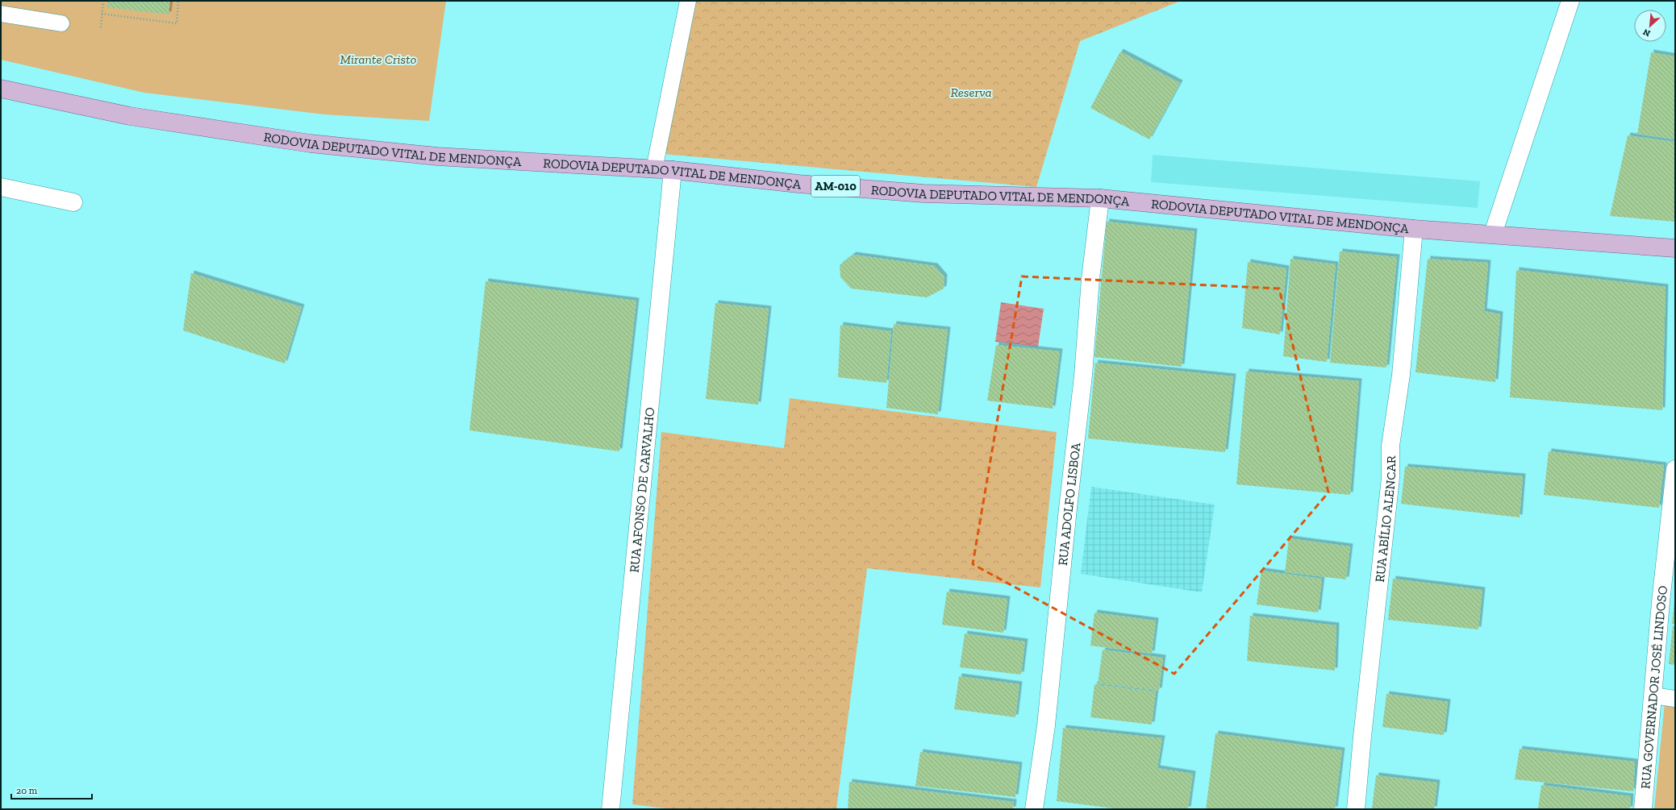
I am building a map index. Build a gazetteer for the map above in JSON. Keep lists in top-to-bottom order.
{
  "streets": {
    "main road": ["RODOVIA DEPUTADO VITAL DE MENDONÇA", "AM-010"],
    "street": [
      "RUA AFONSO DE CARVALHO",
      "RUA ADOLFO LISBOA",
      "RUA ABÍLIO ALENCAR",
      "RUA GOVERNADOR JOSÉ LINDOSO"
    ]
  },
  "crossings": [
    ["RODOVIA DEPUTADO VITAL DE MENDONÇA", "RUA AFONSO DE CARVALHO"],
    ["RODOVIA DEPUTADO VITAL DE MENDONÇA", "RUA ADOLFO LISBOA"],
    ["RODOVIA DEPUTADO VITAL DE MENDONÇA", "RUA ABÍLIO ALENCAR"]
  ],
  "parks": ["Mirante Cristo", "Reserva"],
  "scale_bar": "20 m",
  "north": "bottom left"
}
